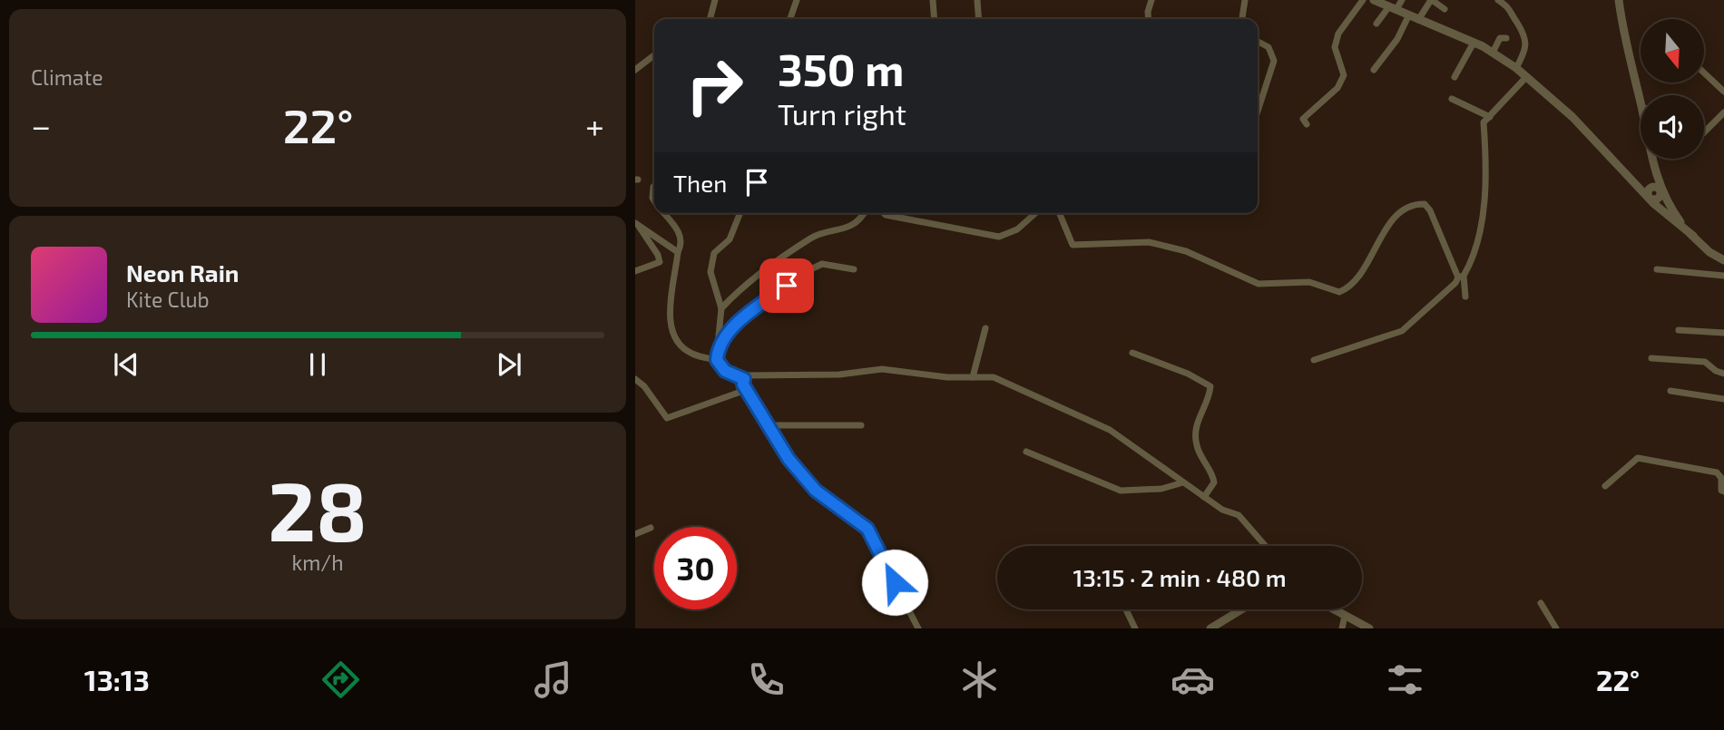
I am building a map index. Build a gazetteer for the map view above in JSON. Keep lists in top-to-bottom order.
{
  "north": "bottom",
  "page": {
    "tile": [
      "Climate",
      ["28", "km/h"]
    ],
    "turn": ["350 m", "Turn right"],
    "heat": ["−", "22°", "+"],
    "then": "Then",
    "song": ["Neon Rain", "Kite Club"],
    "limit": "30",
    "trip": "13:15 · 2 min · 480 m",
    "tabs": ["13:13", "22°"]
  }
}
